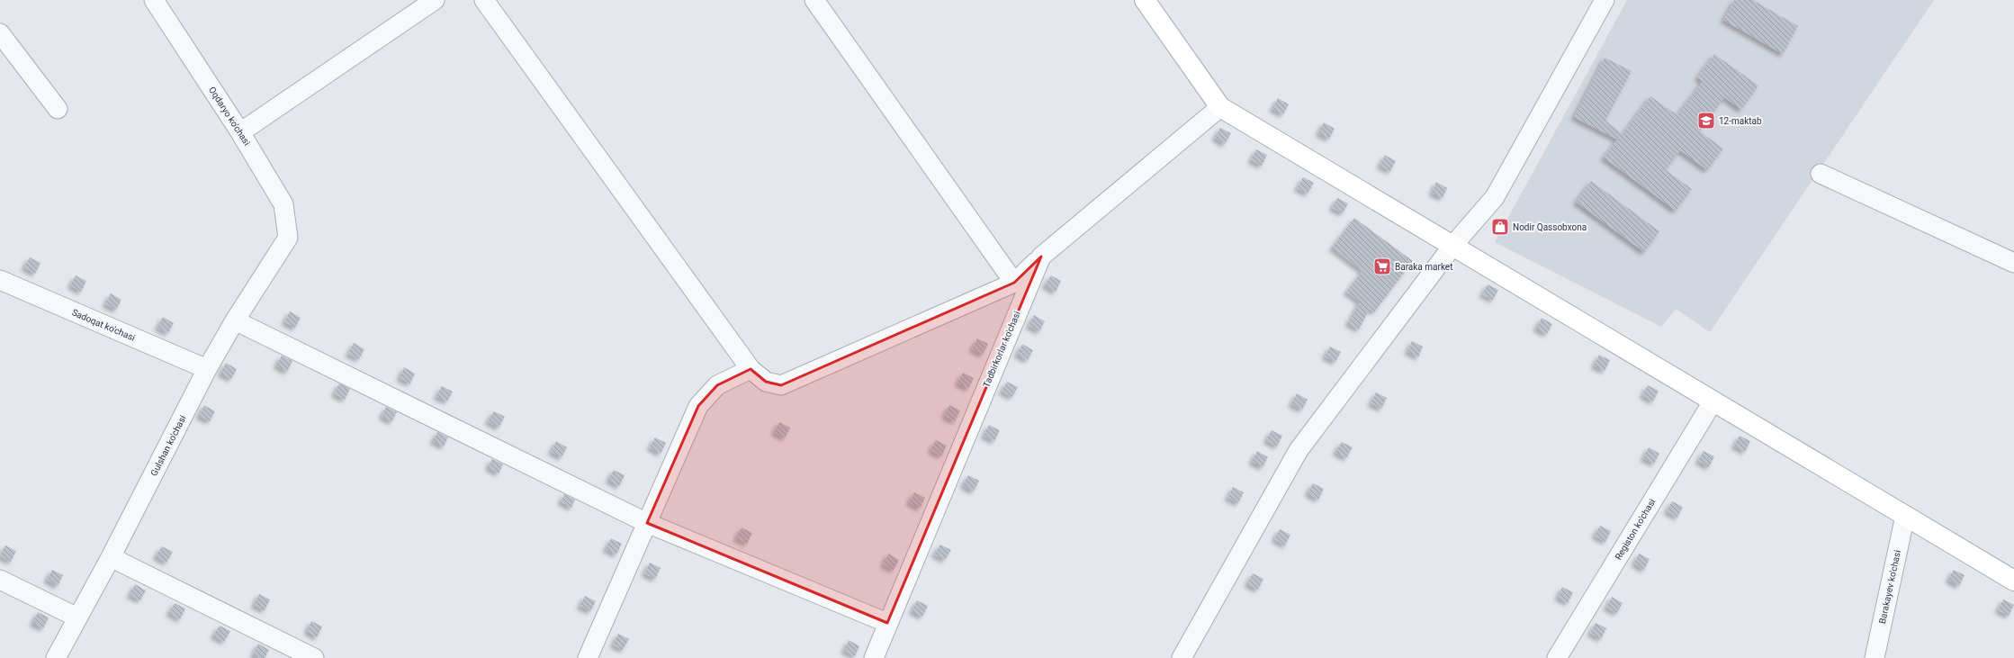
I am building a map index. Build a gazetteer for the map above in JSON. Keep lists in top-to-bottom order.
{
  "streets": {
    "street": [
      "Oqdaryo ko'chasi",
      "Sadoqat ko'chasi",
      "Tadbirkorlar ko'chasi",
      "Gulshan ko'chasi",
      "Registon ko'chasi",
      "Barakayev ko'chasi"
    ]
  },
  "crossings": [
    ["Oqdaryo ko'chasi", "Gulshan ko'chasi"],
    ["Sadoqat ko'chasi", "Gulshan ko'chasi"]
  ],
  "places": {
    "school or university": ["12-maktab"],
    "shop": ["Nodir Qassobxona"],
    "supermarket": ["Baraka market"]
  }
}
